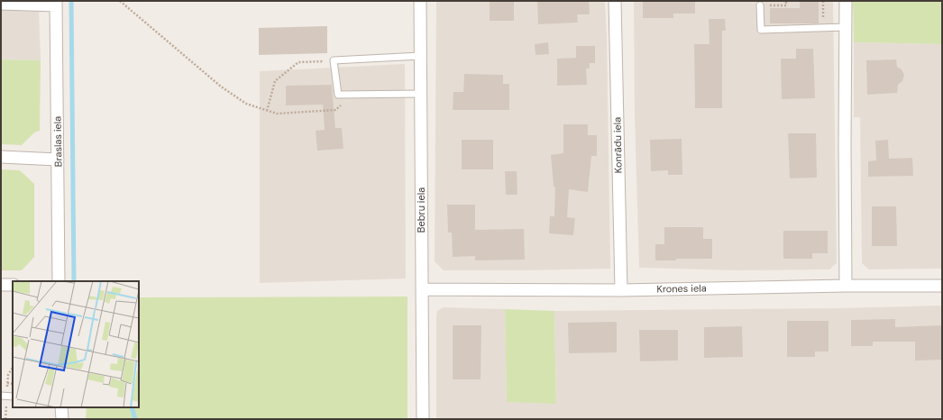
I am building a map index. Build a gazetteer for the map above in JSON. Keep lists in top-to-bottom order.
{
  "streets": {
    "street": [
      "Braslas iela",
      "Konrādu iela",
      "Bebru iela",
      "Krones iela"
    ]
  },
  "crossings": [
    ["Konrādu iela", "Krones iela"],
    ["Bebru iela", "Krones iela"]
  ]
}
